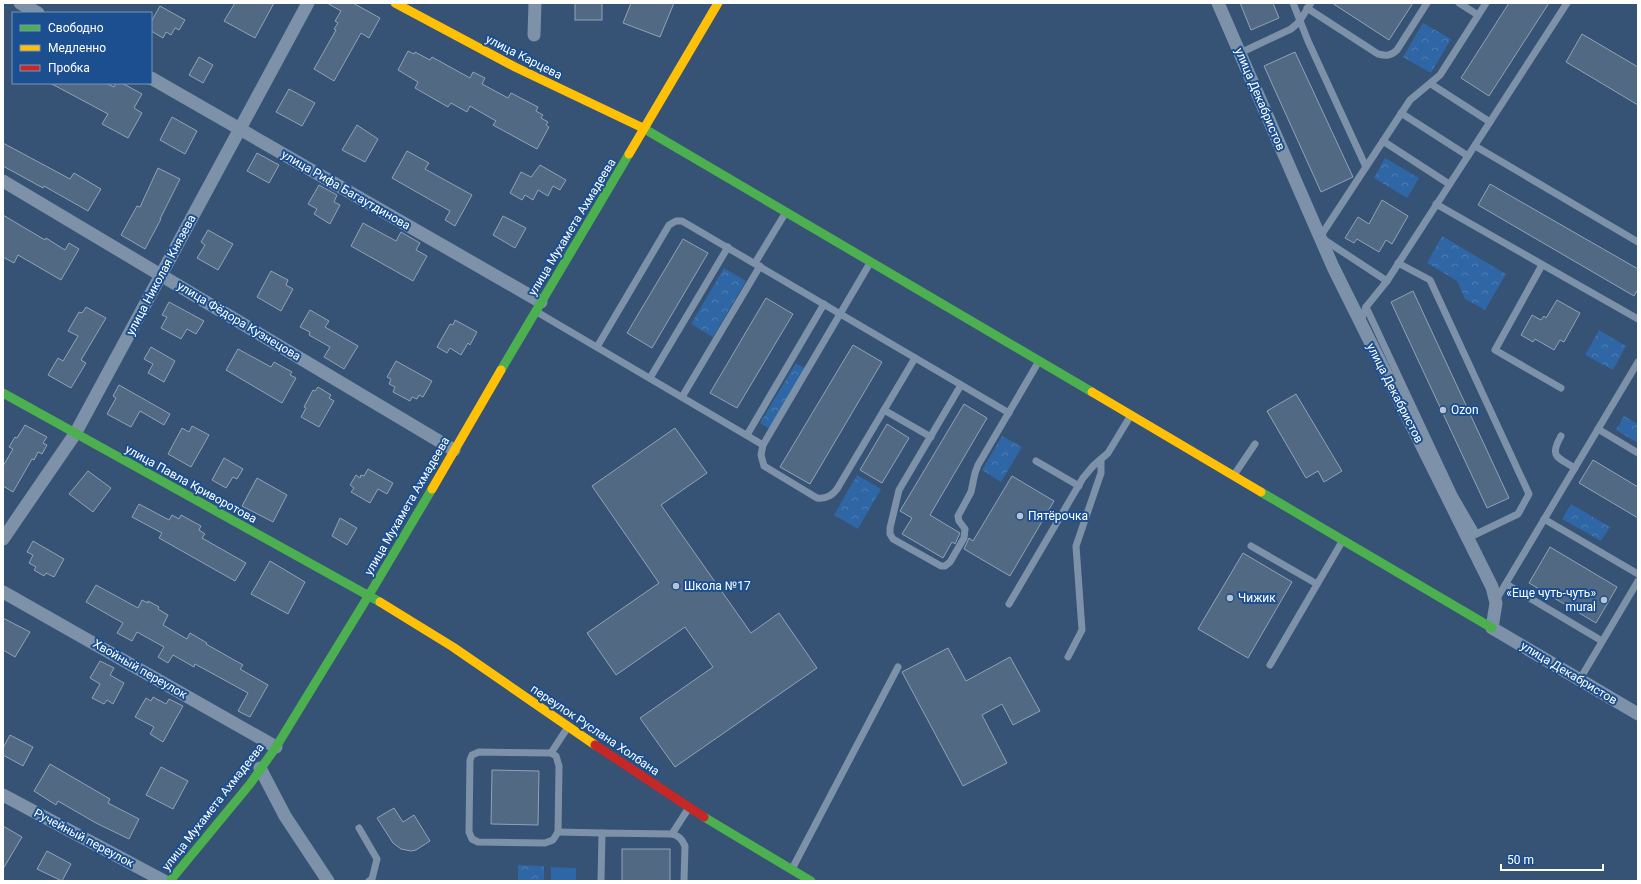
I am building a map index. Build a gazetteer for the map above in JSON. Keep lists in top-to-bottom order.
{
  "streets": {
    "street": [
      "улица Карцева",
      "улица Декабристов",
      "улица Рифа Багаутдинова",
      "улица Мухамета Ахмадеева",
      "улица Николая Князева",
      "улица Фёдора Кузнецова",
      "улица Павла Криворотова",
      "Хвойный переулок",
      "переулок Руслана Холбана",
      "Ручейный переулок"
    ]
  },
  "crossings": [
    ["улица Карцева", "улица Декабристов"],
    ["улица Карцева", "улица Мухамета Ахмадеева"],
    ["улица Рифа Багаутдинова", "улица Мухамета Ахмадеева"],
    ["улица Рифа Багаутдинова", "улица Николая Князева"],
    ["улица Мухамета Ахмадеева", "улица Фёдора Кузнецова"],
    ["улица Мухамета Ахмадеева", "улица Павла Криворотова"],
    ["улица Мухамета Ахмадеева", "Хвойный переулок"],
    ["улица Мухамета Ахмадеева", "переулок Руслана Холбана"],
    ["улица Николая Князева", "улица Фёдора Кузнецова"],
    ["улица Николая Князева", "улица Павла Криворотова"],
    ["улица Павла Криворотова", "переулок Руслана Холбана"]
  ],
  "places": [
    "Ozon",
    "Пятёрочка",
    "Школа №17",
    "Чижик",
    "«Еще чуть-чуть» mural"
  ],
  "legend": ["Свободно", "Медленно", "Пробка"],
  "scale_bar": "50 m"
}
